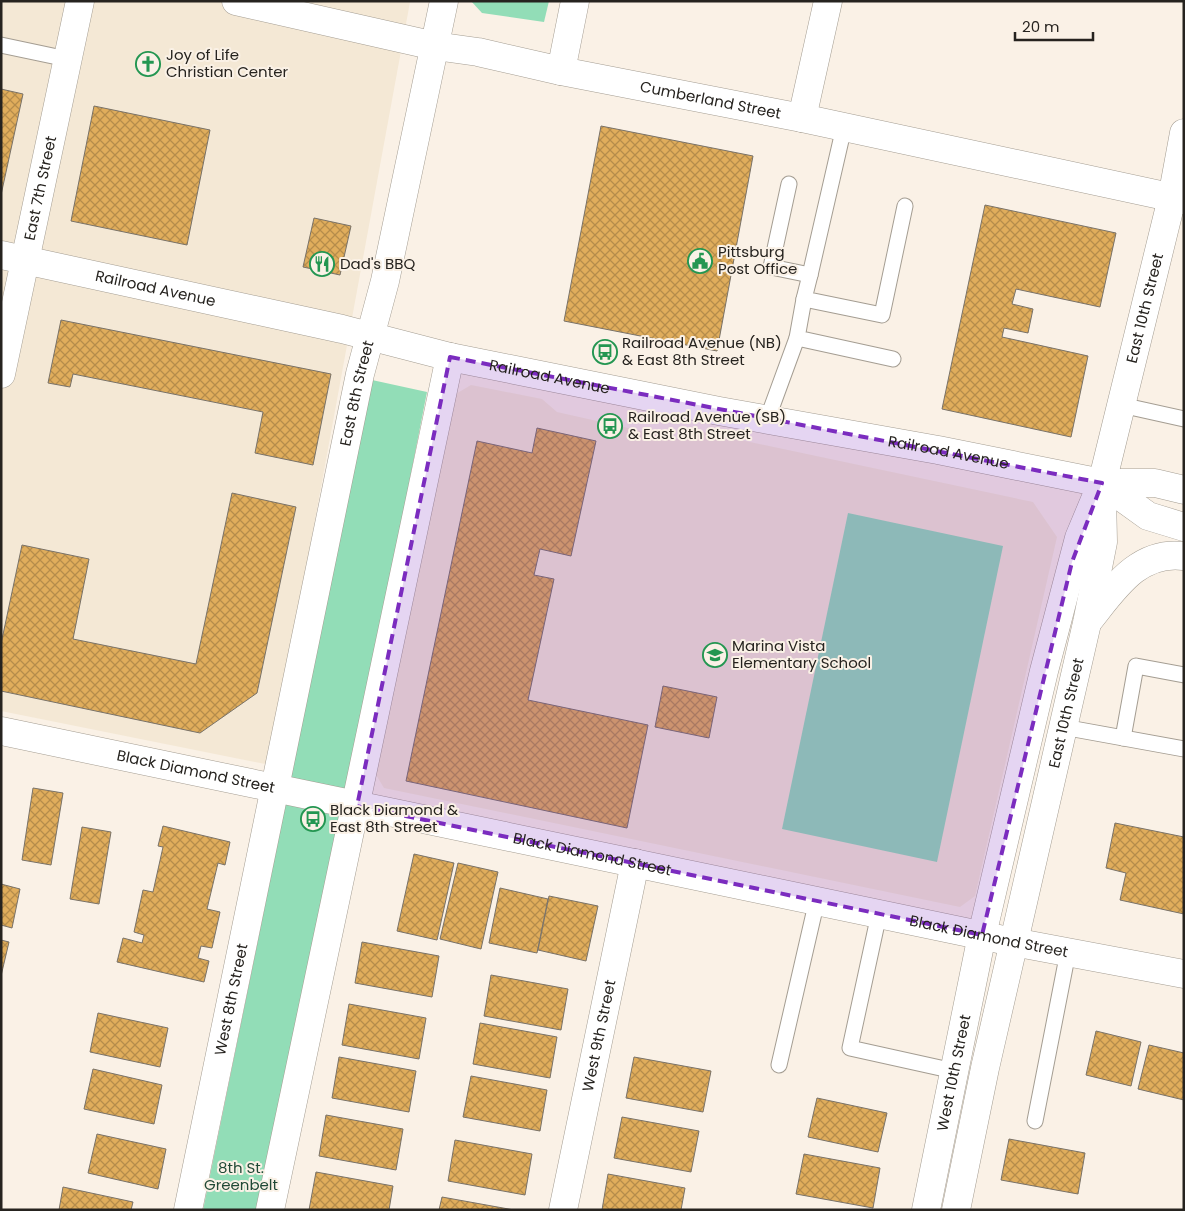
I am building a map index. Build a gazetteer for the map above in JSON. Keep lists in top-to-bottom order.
{
  "streets": {
    "street": [
      "Cumberland Street",
      "East 7th Street",
      "Railroad Avenue",
      "East 10th Street",
      "East 8th Street",
      "Black Diamond Street",
      "West 8th Street",
      "West 9th Street",
      "West 10th Street"
    ]
  },
  "crossings": [
    ["Cumberland Street", "East 10th Street"],
    ["Cumberland Street", "East 8th Street"],
    ["East 7th Street", "Railroad Avenue"],
    ["Railroad Avenue", "East 10th Street"],
    ["Railroad Avenue", "East 8th Street"],
    ["East 10th Street", "Black Diamond Street"],
    ["East 10th Street", "West 10th Street"],
    ["East 8th Street", "Black Diamond Street"],
    ["East 8th Street", "West 8th Street"],
    ["Black Diamond Street", "West 8th Street"],
    ["Black Diamond Street", "West 9th Street"],
    ["Black Diamond Street", "West 10th Street"]
  ],
  "parks": ["8th St. Greenbelt"],
  "places": {
    "church": ["Joy of Life Christian Center"],
    "public building": ["Pittsburg Post Office"],
    "restaurant": ["Dad's BBQ"],
    "bus stop": ["Railroad Avenue (NB) & East 8th Street", "Railroad Avenue (SB) & East 8th Street", "Black Diamond & East 8th Street"],
    "school or university": ["Marina Vista Elementary School"]
  },
  "scale_bar": "20 m"
}
